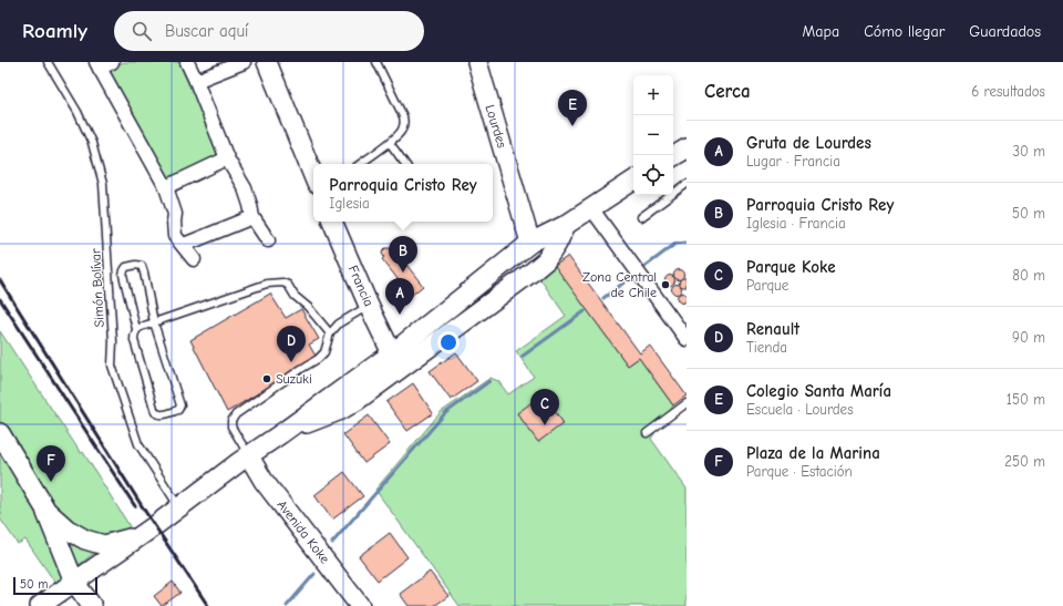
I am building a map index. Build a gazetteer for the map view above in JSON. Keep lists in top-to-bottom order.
{
  "streets": {
    "main road": ["Lourdes", "Francia", "Avenida Koke"],
    "lane": ["Simón Bolívar"]
  },
  "places": ["Zona Central de Chile", "Suzuki"],
  "scale_bar": "50 m",
  "page": {
    "header": "Roamly",
    "search": "Buscar aquí",
    "nav": ["Mapa", "Cómo llegar", "Guardados"],
    "heading": ["Cerca", "6 resultados"],
    "map_buttons": ["+", "−"],
    "pins": [
      "E",
      "B",
      "A",
      "D",
      "C",
      "F"
    ],
    "list": [
      {
        "mark": "A",
        "name": "Gruta de Lourdes",
        "note": "Lugar · Francia",
        "value": "30 m"
      },
      {
        "mark": "B",
        "name": "Parroquia Cristo Rey",
        "note": "Iglesia · Francia",
        "value": "50 m"
      },
      {
        "mark": "C",
        "name": "Parque Koke",
        "note": "Parque",
        "value": "80 m"
      },
      {
        "mark": "D",
        "name": "Renault",
        "note": "Tienda",
        "value": "90 m"
      },
      {
        "mark": "E",
        "name": "Colegio Santa María",
        "note": "Escuela · Lourdes",
        "value": "150 m"
      },
      {
        "mark": "F",
        "name": "Plaza de la Marina",
        "note": "Parque · Estación",
        "value": "250 m"
      }
    ],
    "popup": ["Parroquia Cristo Rey", "Iglesia"],
    "scale": "50 m"
  }
}
